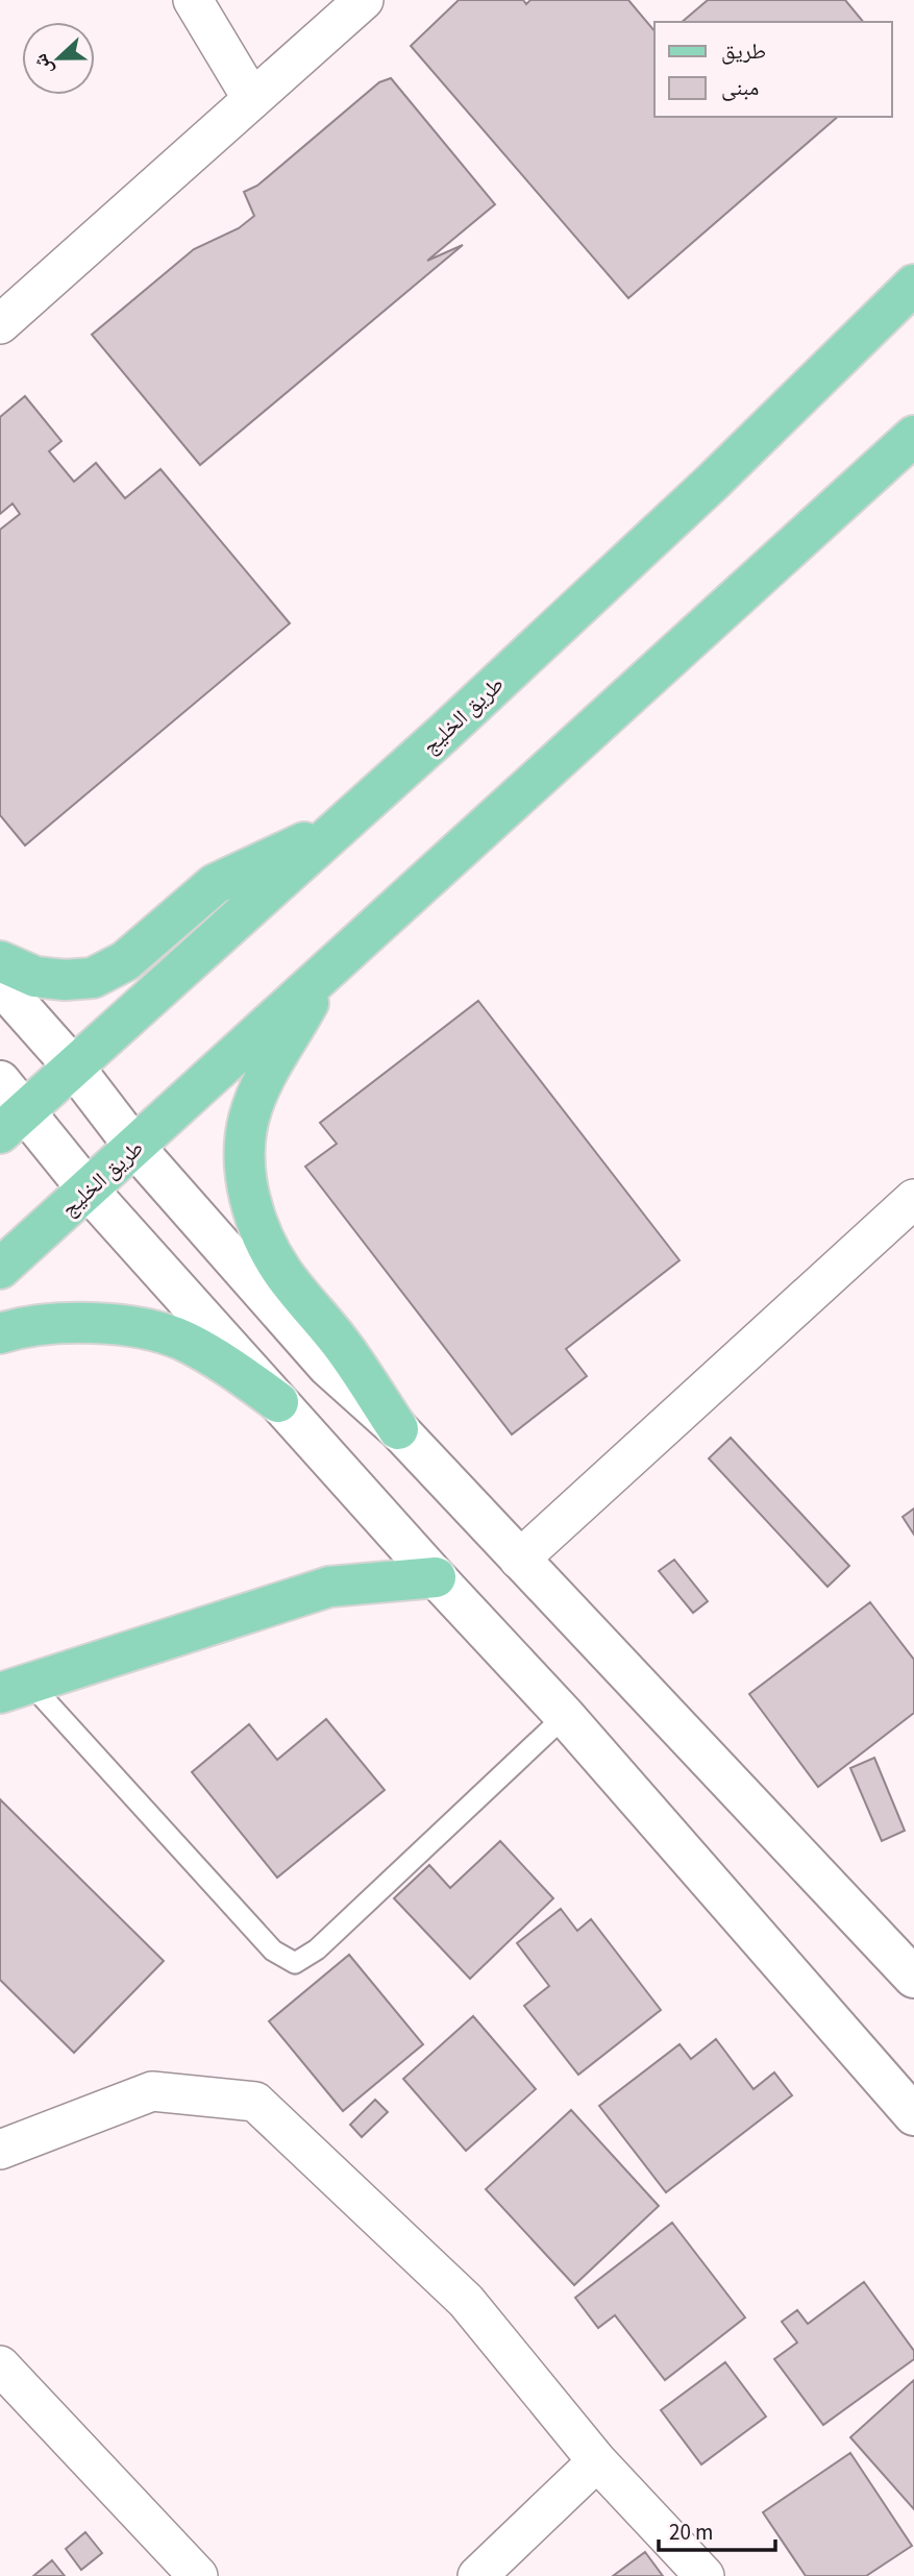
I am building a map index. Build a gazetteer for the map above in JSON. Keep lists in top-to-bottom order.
{
  "streets": {
    "main road": ["طريق الخليج"]
  },
  "legend": ["طريق", "مبنى"],
  "scale_bar": "20 m",
  "north": "left"
}
